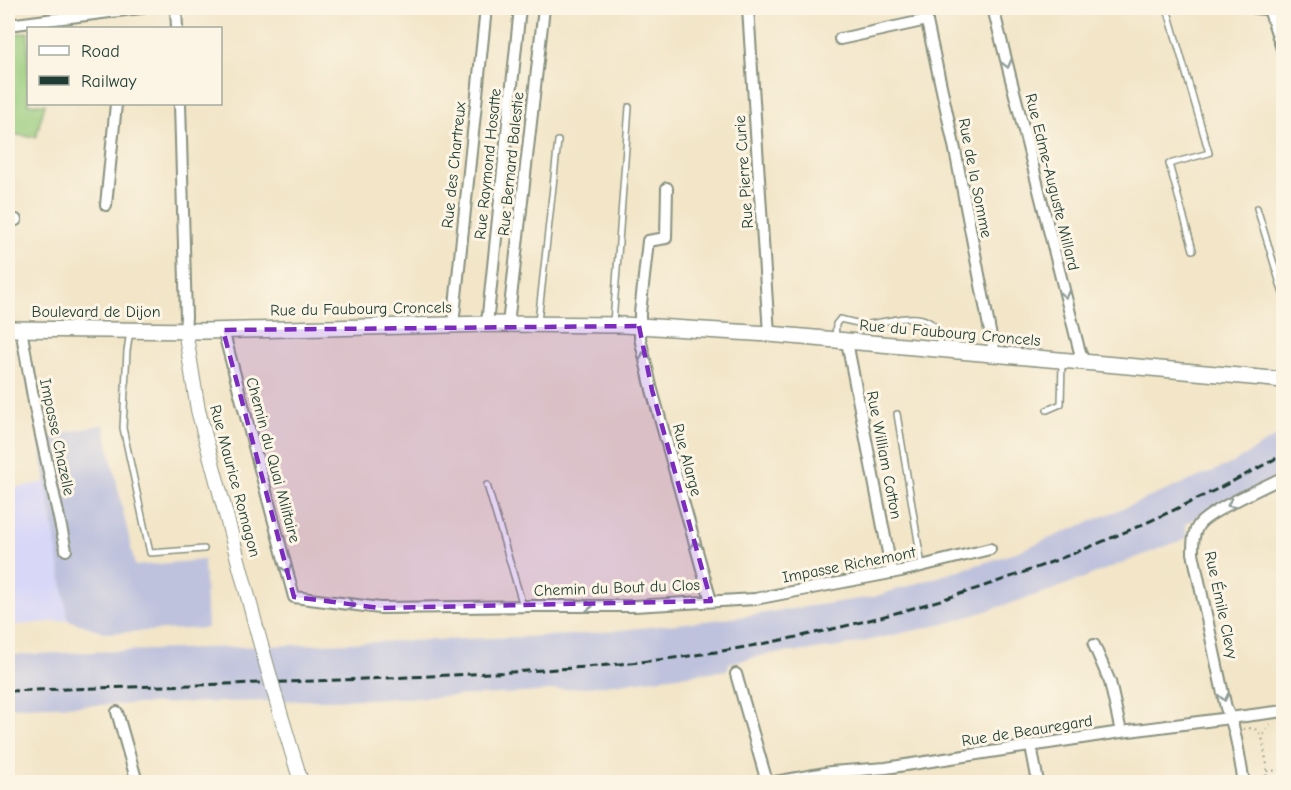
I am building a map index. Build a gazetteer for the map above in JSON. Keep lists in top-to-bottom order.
{
  "streets": {
    "main road": ["Rue du Faubourg Croncels", "Boulevard de Dijon"],
    "street": [
      "Rue Raymond Hosatte",
      "Rue Bernard Balestie",
      "Rue des Chartreux",
      "Rue Pierre Curie",
      "Rue de la Somme",
      "Rue Edme-Auguste Millard",
      "Impasse Chazelle",
      "Rue William Cotton",
      "Chemin du Quai Militaire",
      "Rue Alarge",
      "Rue Maurice Romagon",
      "Impasse Richemont",
      "Chemin du Bout du Clos",
      "Rue Émile Clevy",
      "Rue de Beauregard"
    ]
  },
  "crossings": [
    ["Rue Raymond Hosatte", "Rue du Faubourg Croncels"],
    ["Rue Bernard Balestie", "Rue du Faubourg Croncels"],
    ["Rue des Chartreux", "Rue du Faubourg Croncels"],
    ["Rue Pierre Curie", "Rue du Faubourg Croncels"],
    ["Rue de la Somme", "Rue du Faubourg Croncels"],
    ["Rue Edme-Auguste Millard", "Rue du Faubourg Croncels"],
    ["Rue du Faubourg Croncels", "Boulevard de Dijon"],
    ["Rue du Faubourg Croncels", "Rue William Cotton"],
    ["Rue du Faubourg Croncels", "Chemin du Quai Militaire"],
    ["Rue du Faubourg Croncels", "Rue Alarge"],
    ["Rue du Faubourg Croncels", "Rue Maurice Romagon"],
    ["Boulevard de Dijon", "Impasse Chazelle"],
    ["Boulevard de Dijon", "Rue Maurice Romagon"],
    ["Rue William Cotton", "Impasse Richemont"],
    ["Chemin du Quai Militaire", "Chemin du Bout du Clos"],
    ["Rue Alarge", "Impasse Richemont"],
    ["Rue Alarge", "Chemin du Bout du Clos"],
    ["Impasse Richemont", "Chemin du Bout du Clos"],
    ["Rue Émile Clevy", "Rue de Beauregard"]
  ],
  "one_way": [
    "Rue Edme-Auguste Millard",
    "Chemin du Quai Militaire",
    "Rue Alarge",
    "Chemin du Bout du Clos",
    "Rue Émile Clevy"
  ],
  "legend": ["Road", "Railway"]
}
